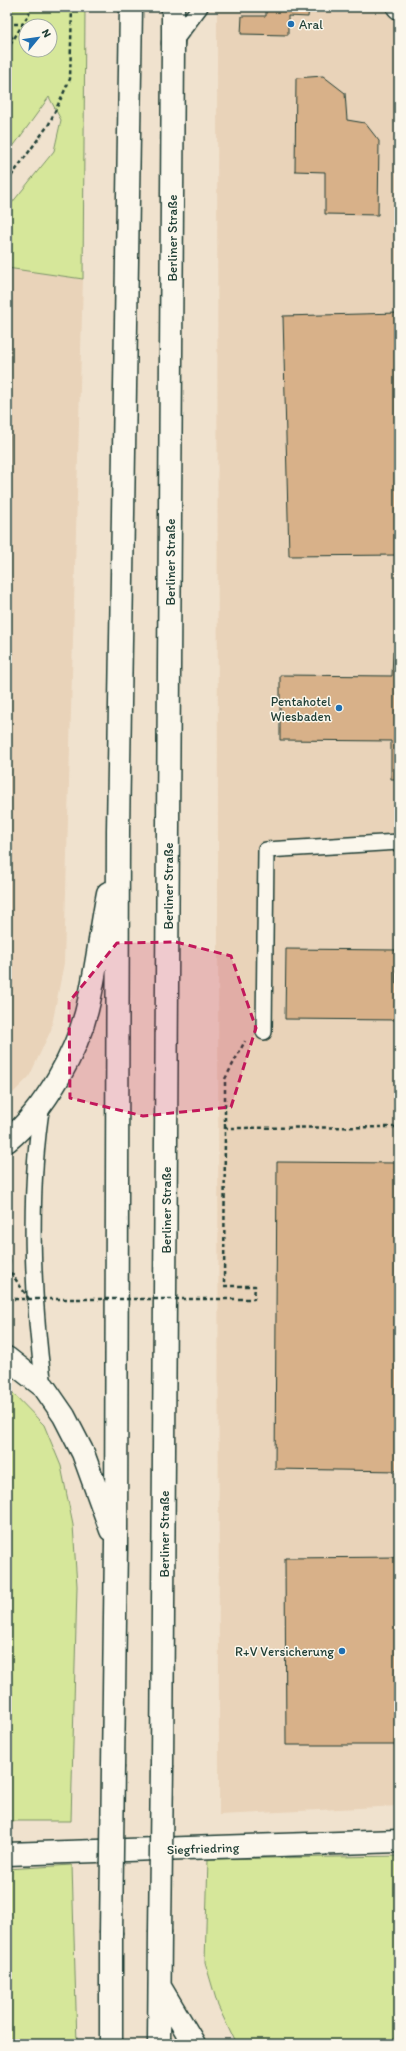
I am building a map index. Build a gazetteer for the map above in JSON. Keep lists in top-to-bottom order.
{
  "streets": {
    "main road": ["Berliner Straße", "Siegfriedring"]
  },
  "places": ["Aral", "Pentahotel Wiesbaden", "R+V Versicherung"],
  "north": "top right"
}
